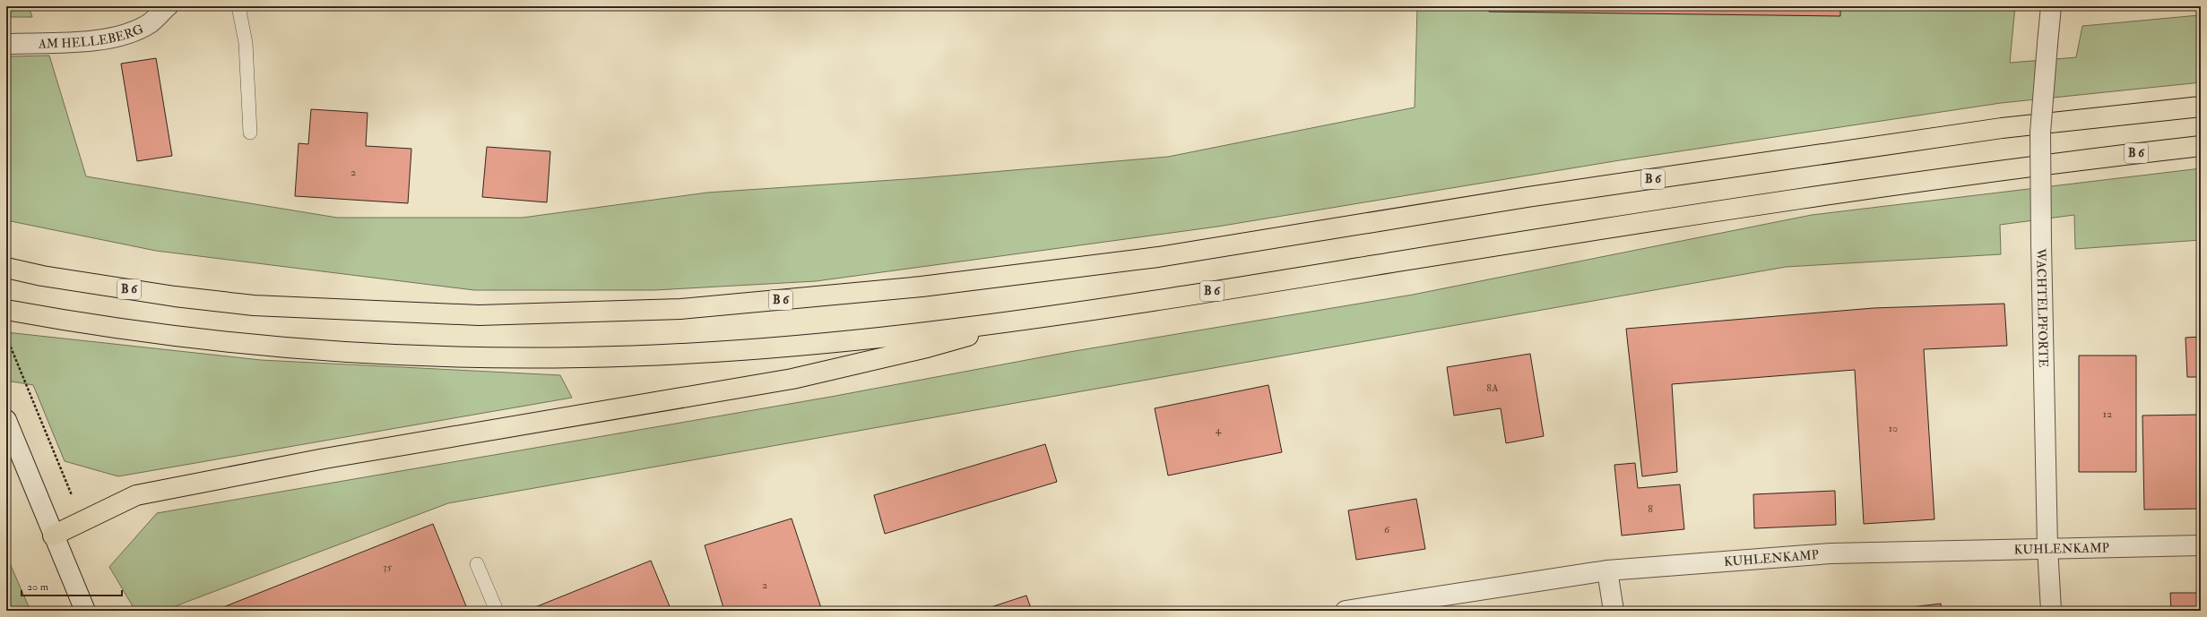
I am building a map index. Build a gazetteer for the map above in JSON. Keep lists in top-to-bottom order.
{
  "streets": {
    "highway": ["B 6"],
    "street": ["AM HELLEBERG", "WACHTELPFORTE", "KUHLENKAMP"]
  },
  "crossings": [
    ["WACHTELPFORTE", "KUHLENKAMP"]
  ],
  "house_numbers": [
    "2",
    "8A",
    "12",
    "10",
    "4",
    "8",
    "6",
    "35",
    "2"
  ],
  "scale_bar": "20 m"
}
